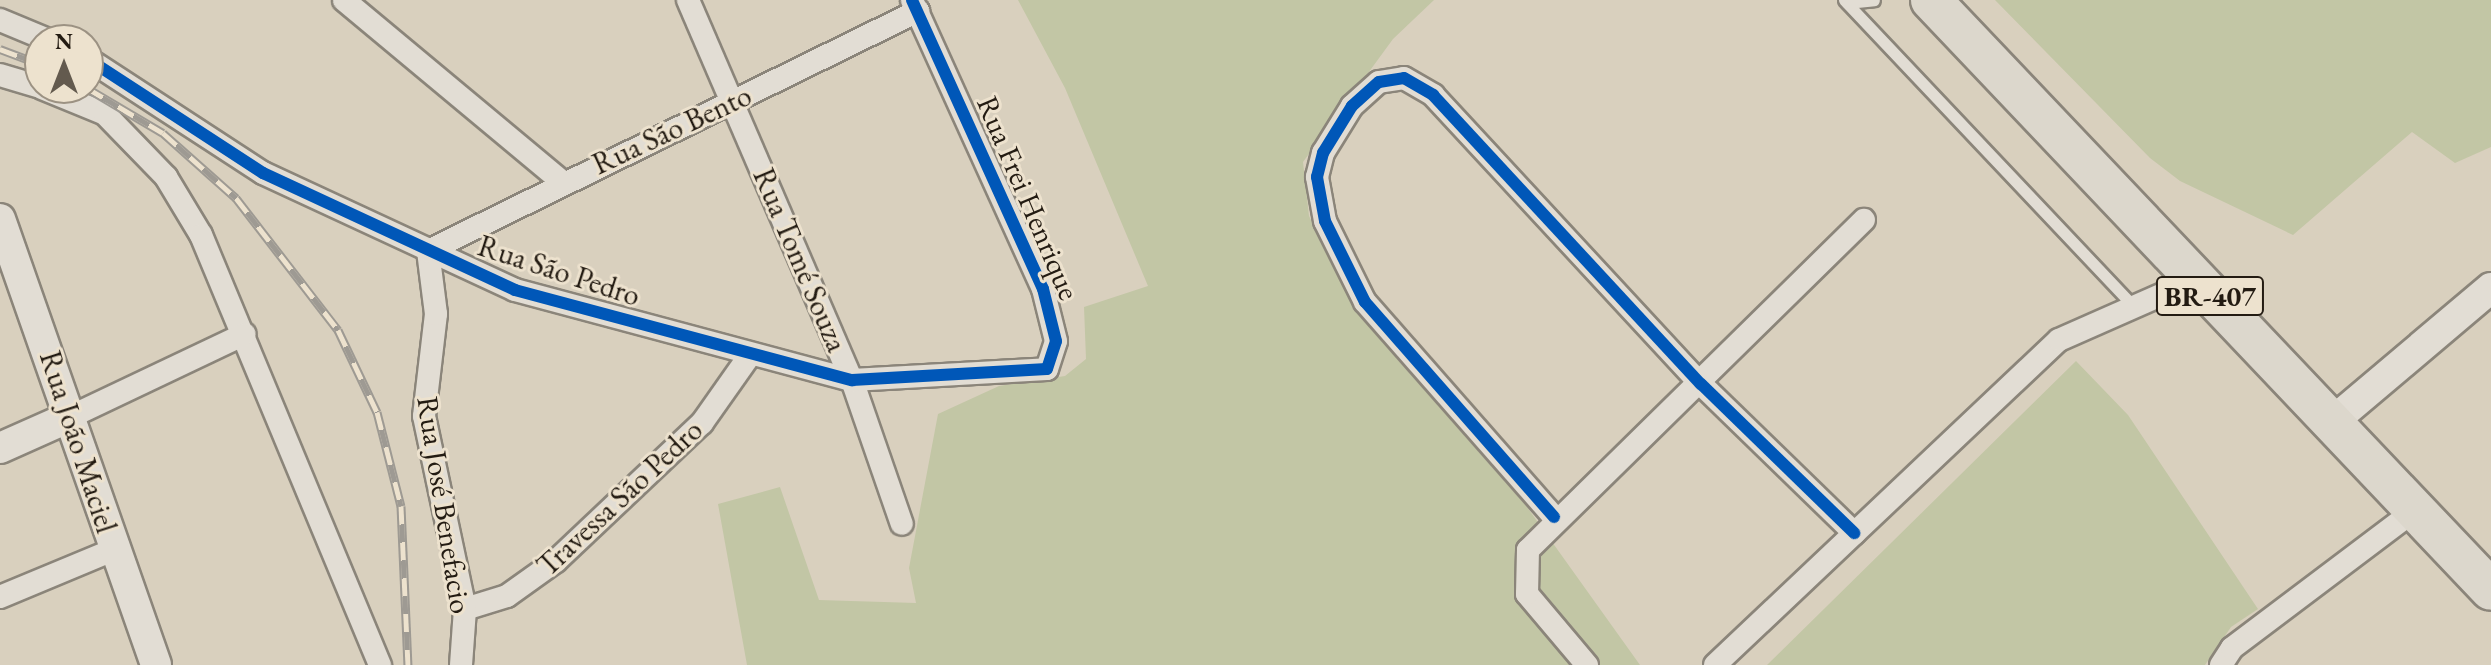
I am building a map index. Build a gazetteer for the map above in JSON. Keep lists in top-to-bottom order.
{
  "streets": {
    "highway": ["BR-407"],
    "street": [
      "Rua São Bento",
      "Rua Frei Henrique",
      "Rua Tomé Souza",
      "Rua São Pedro",
      "Rua João Maciel",
      "Travessa São Pedro",
      "Rua José Benefacio"
    ]
  },
  "crossings": [
    ["Rua São Bento", "Rua Frei Henrique"],
    ["Rua São Bento", "Rua Tomé Souza"],
    ["Rua São Bento", "Rua São Pedro"],
    ["Rua São Bento", "Rua José Benefacio"],
    ["Rua Frei Henrique", "Rua Tomé Souza"],
    ["Rua Frei Henrique", "Rua São Pedro"],
    ["Rua Tomé Souza", "Rua São Pedro"],
    ["Rua São Pedro", "Travessa São Pedro"],
    ["Rua São Pedro", "Rua José Benefacio"],
    ["Travessa São Pedro", "Rua José Benefacio"]
  ],
  "north": "top"
}
